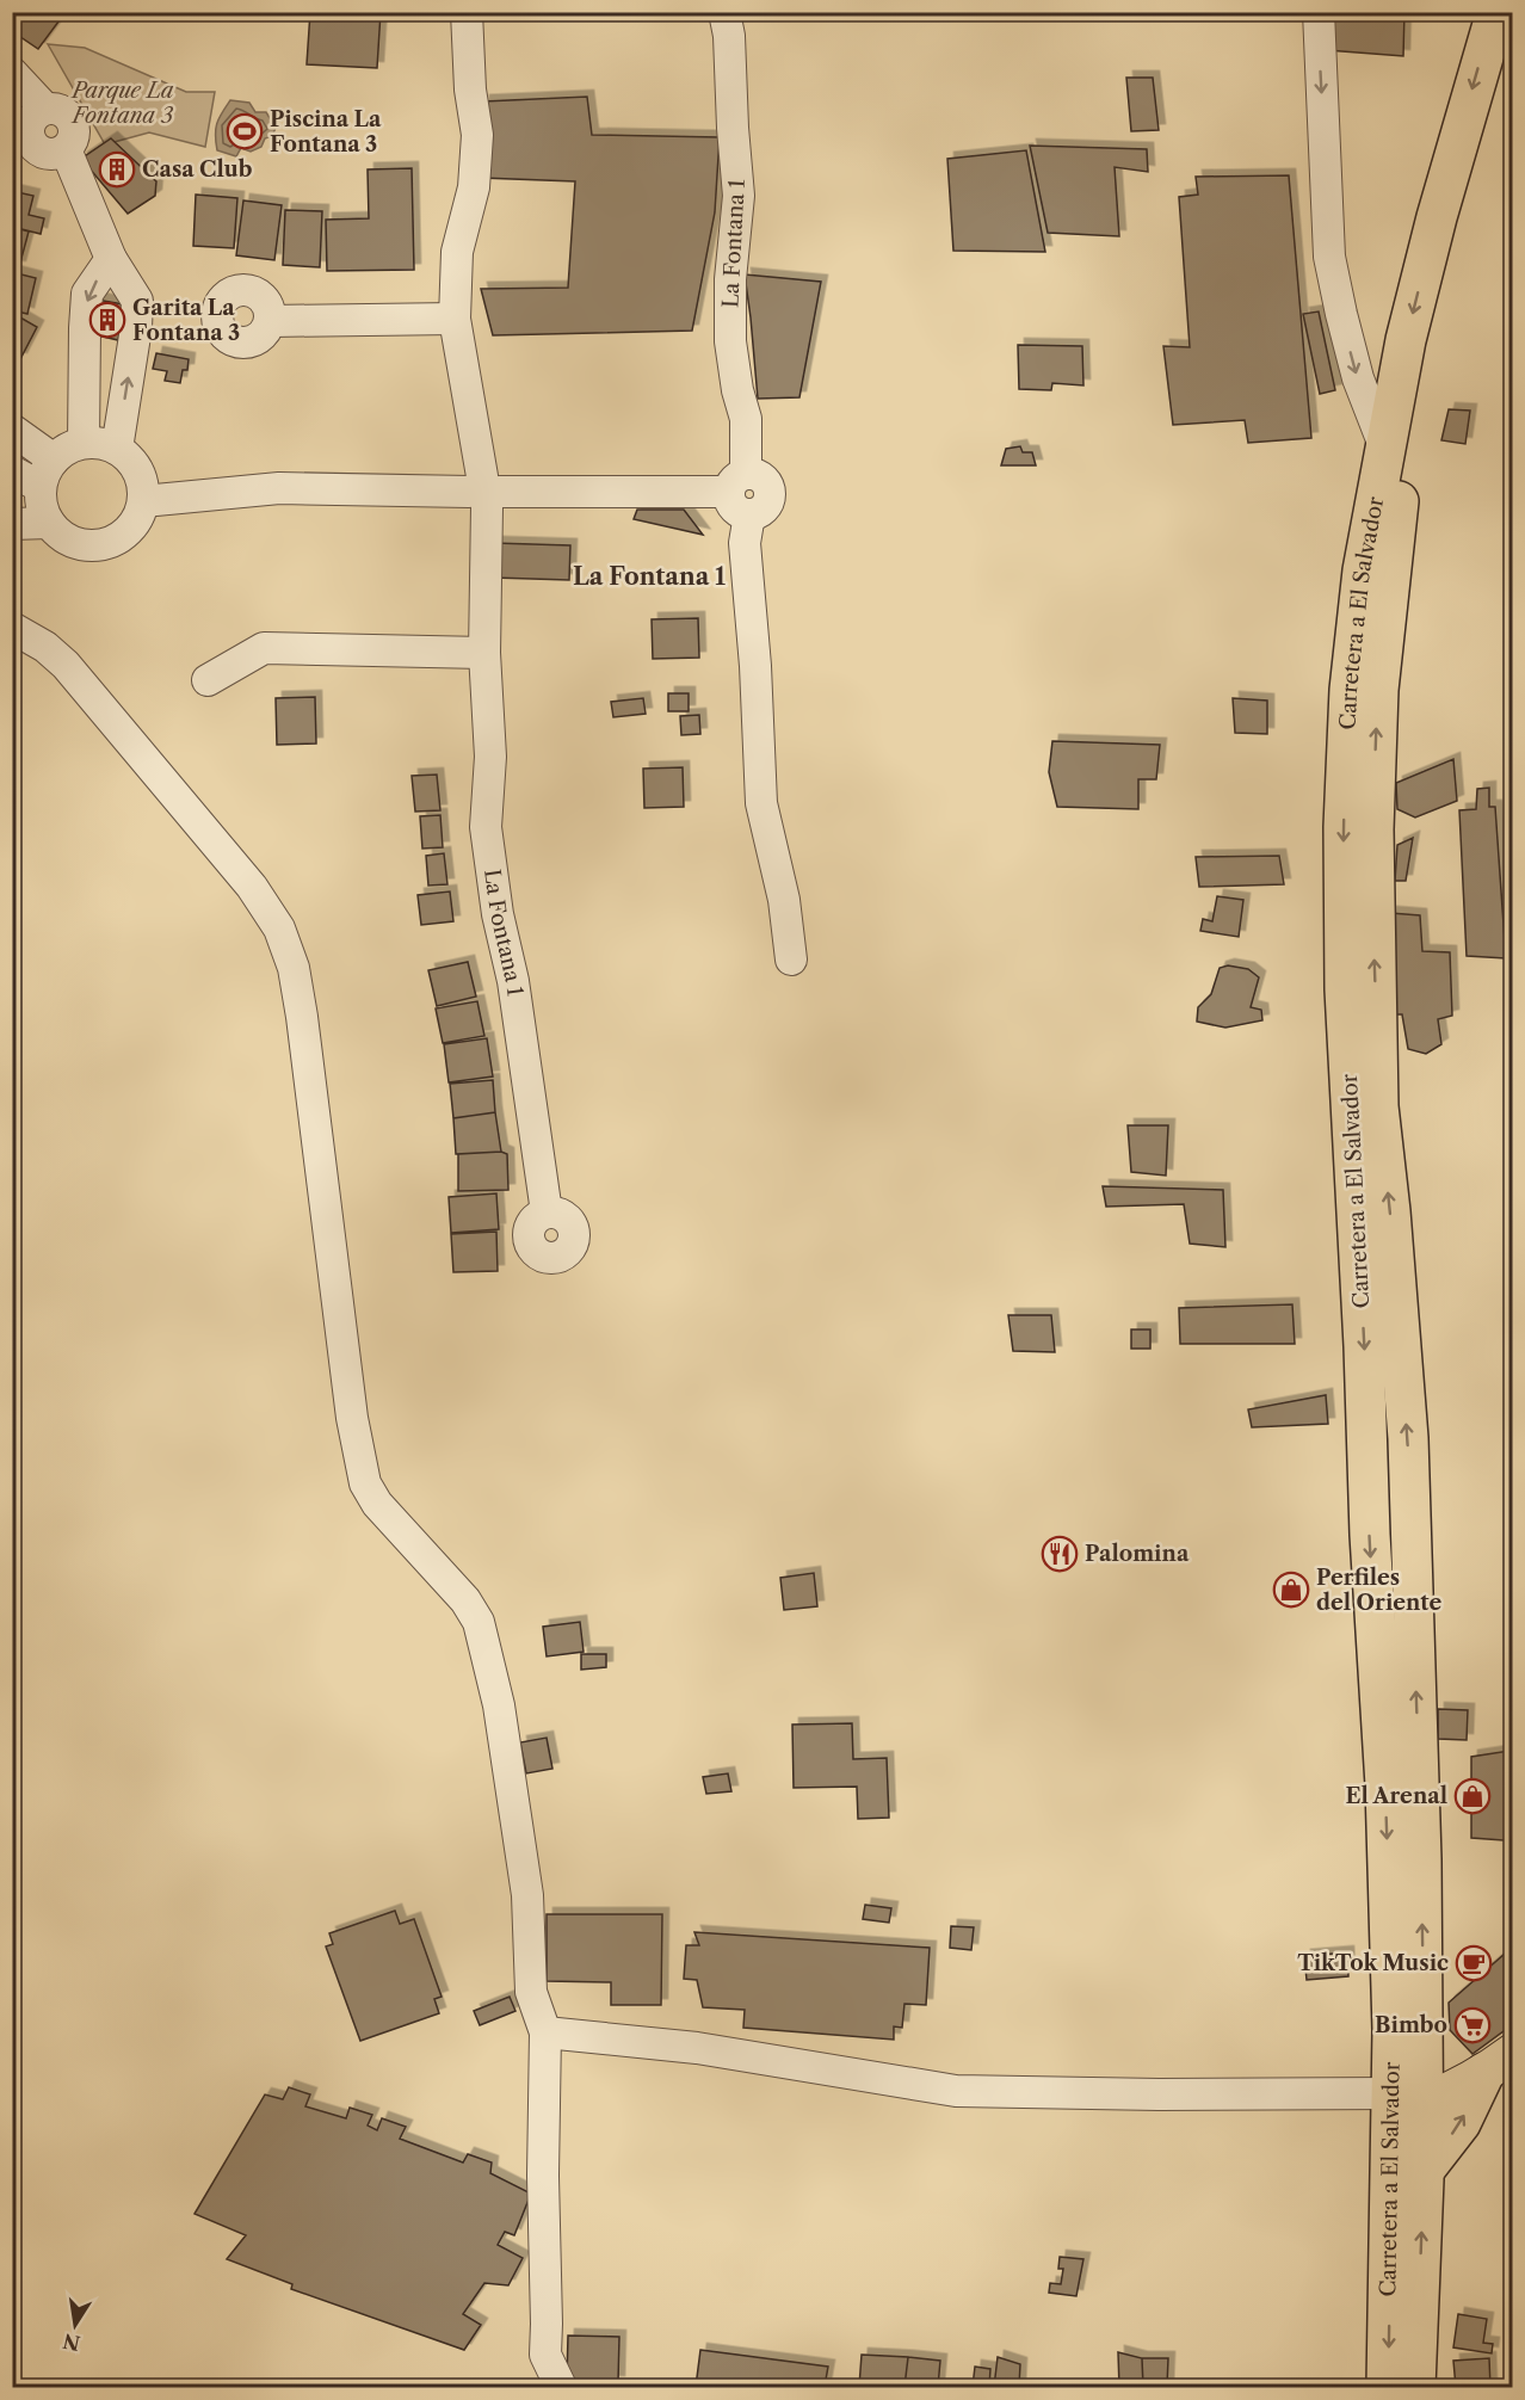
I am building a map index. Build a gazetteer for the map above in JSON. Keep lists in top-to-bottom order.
{
  "streets": {
    "highway": ["Carretera a El Salvador"],
    "street": ["La Fontana 1"]
  },
  "districts": ["La Fontana 1"],
  "parks": ["Parque La Fontana 3"],
  "places": {
    "sports": ["Piscina La Fontana 3"],
    "building": ["Casa Club", "Garita La Fontana 3"],
    "restaurant": ["Palomina"],
    "shop": ["Perfiles del Oriente", "El Arenal"],
    "cafe": ["TikTok Music"],
    "supermarket": ["Bimbo"]
  },
  "north": "bottom"
}
